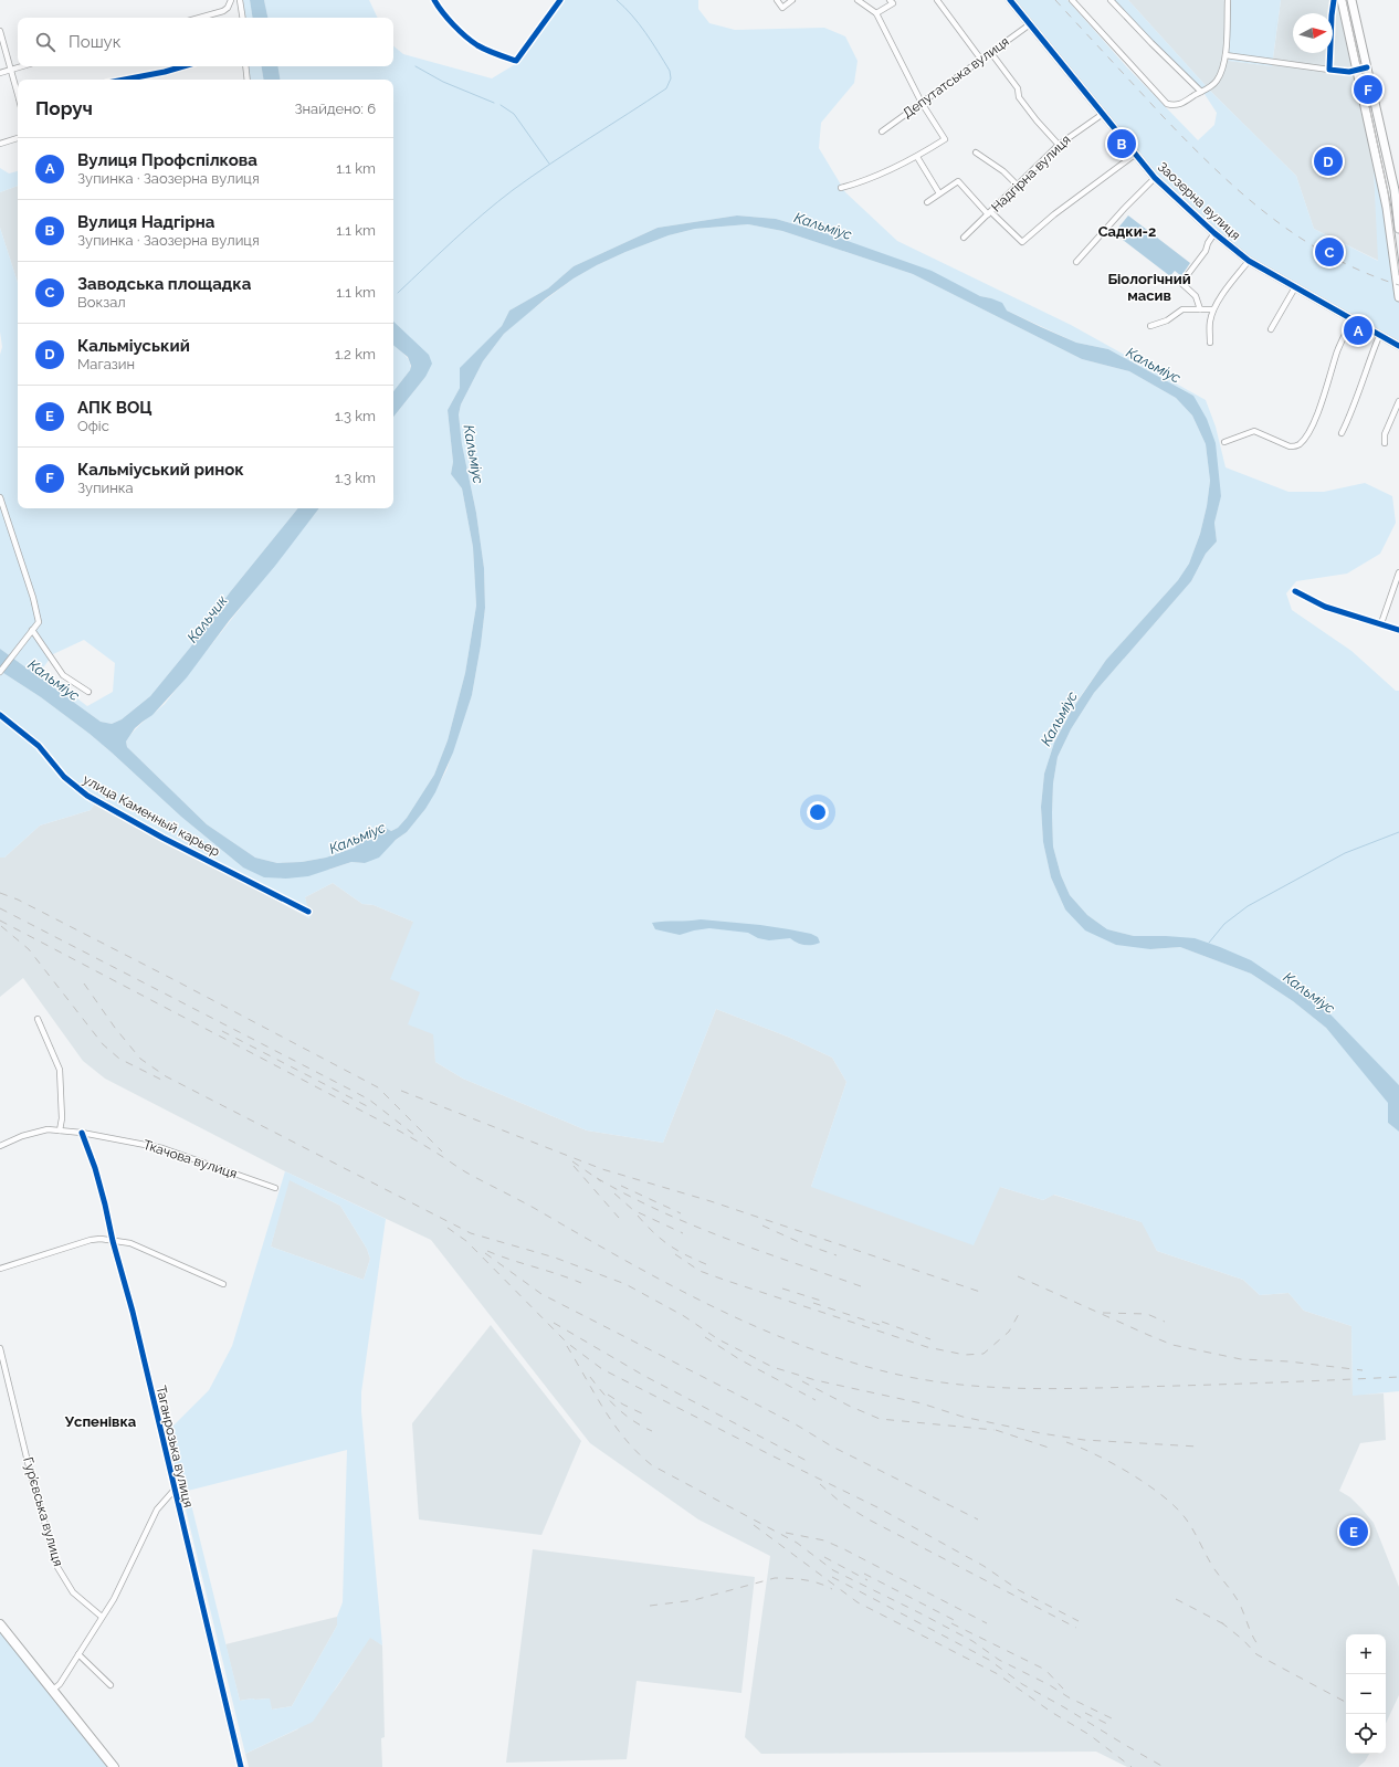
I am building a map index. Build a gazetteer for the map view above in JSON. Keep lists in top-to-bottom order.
{
  "streets": {
    "street": [
      "Депутатська вулиця",
      "Надгірна вулиця",
      "Заозерна вулиця",
      "улица Каменный карьер",
      "Ткачова вулиця",
      "Таганрозька вулиця",
      "Гур’євська вулиця"
    ]
  },
  "crossings": [
    ["Депутатська вулиця", "Заозерна вулиця"],
    ["Надгірна вулиця", "Заозерна вулиця"],
    ["Ткачова вулиця", "Таганрозька вулиця"]
  ],
  "districts": ["Садки-2", "Біологічний масив", "Успенівка"],
  "water": ["Кальміус", "Кальчик"],
  "north": "right",
  "page": {
    "search": "Пошук",
    "pins": [
      "F",
      "B",
      "D",
      "C",
      "A",
      "E"
    ],
    "heading": ["Поруч", "Знайдено: 6"],
    "list": [
      {
        "mark": "A",
        "name": "Вулиця Профспілкова",
        "note": "Зупинка · Заозерна вулиця",
        "value": "1.1 km"
      },
      {
        "mark": "B",
        "name": "Вулиця Надгірна",
        "note": "Зупинка · Заозерна вулиця",
        "value": "1.1 km"
      },
      {
        "mark": "C",
        "name": "Заводська площадка",
        "note": "Вокзал",
        "value": "1.1 km"
      },
      {
        "mark": "D",
        "name": "Кальміуський",
        "note": "Магазин",
        "value": "1.2 km"
      },
      {
        "mark": "E",
        "name": "АПК ВОЦ",
        "note": "Офіс",
        "value": "1.3 km"
      },
      {
        "mark": "F",
        "name": "Кальміуський ринок",
        "note": "Зупинка",
        "value": "1.3 km"
      }
    ],
    "map_buttons": ["+", "−"]
  }
}
